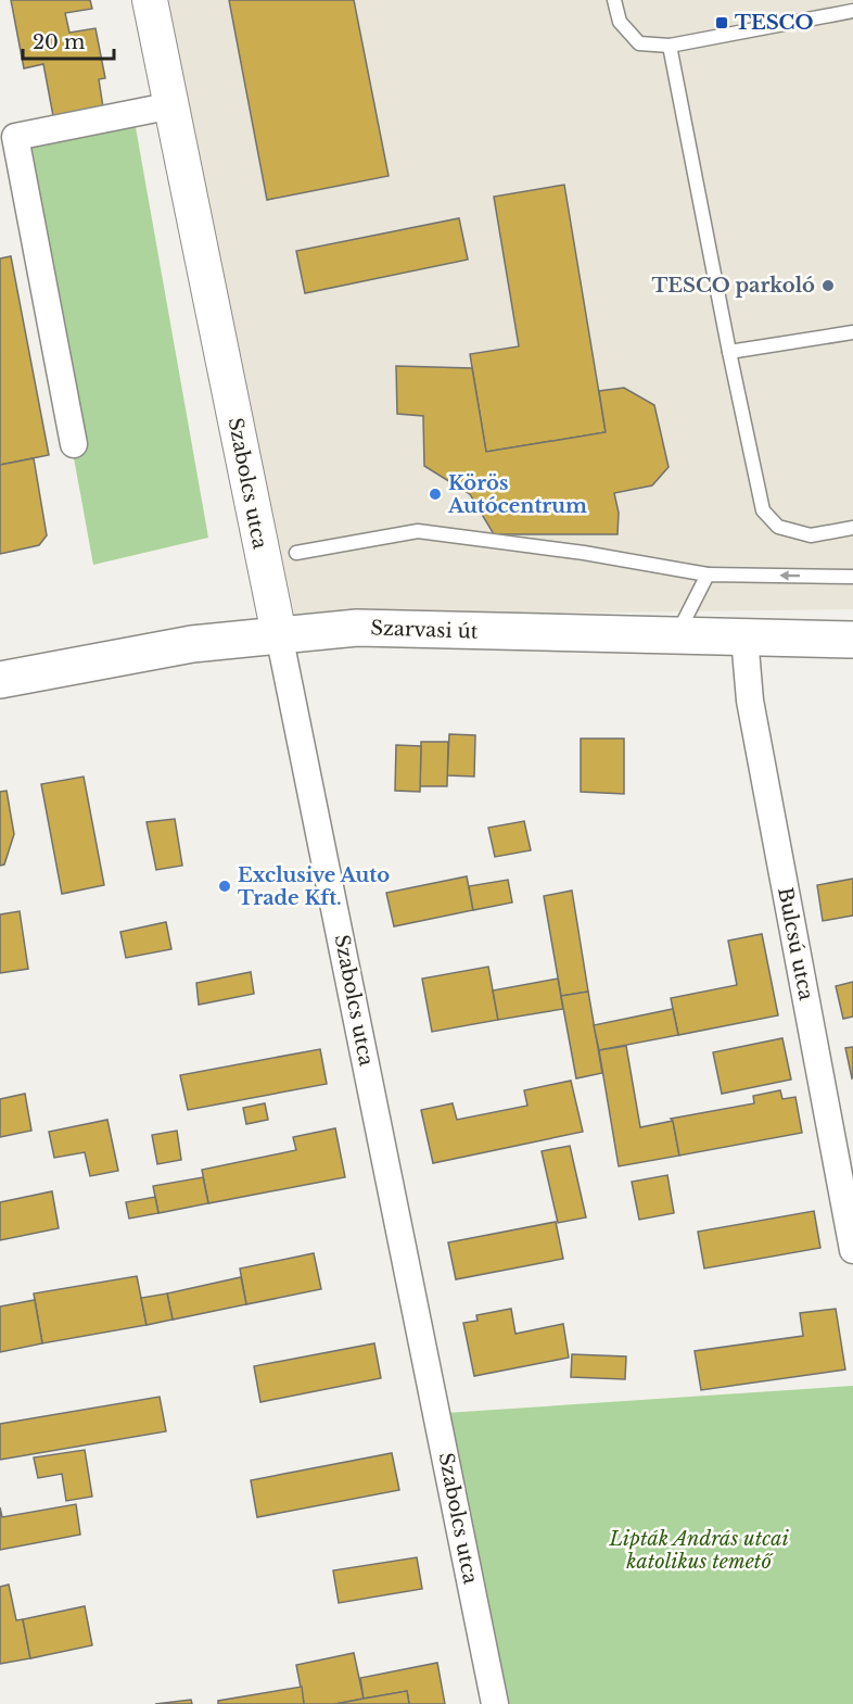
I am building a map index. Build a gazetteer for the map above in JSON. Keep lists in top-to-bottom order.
{
  "streets": {
    "main road": ["Szarvasi út"],
    "street": ["Szabolcs utca", "Bulcsú utca"]
  },
  "crossings": [
    ["Szabolcs utca", "Szarvasi út"],
    ["Szarvasi út", "Bulcsú utca"]
  ],
  "parks": ["Lipták András utcai katolikus temető"],
  "places": {
    "transit": ["TESCO"],
    "other": ["TESCO parkoló", "Körös Autócentrum", "Exclusive Auto Trade Kft."]
  },
  "scale_bar": "20 m"
}
